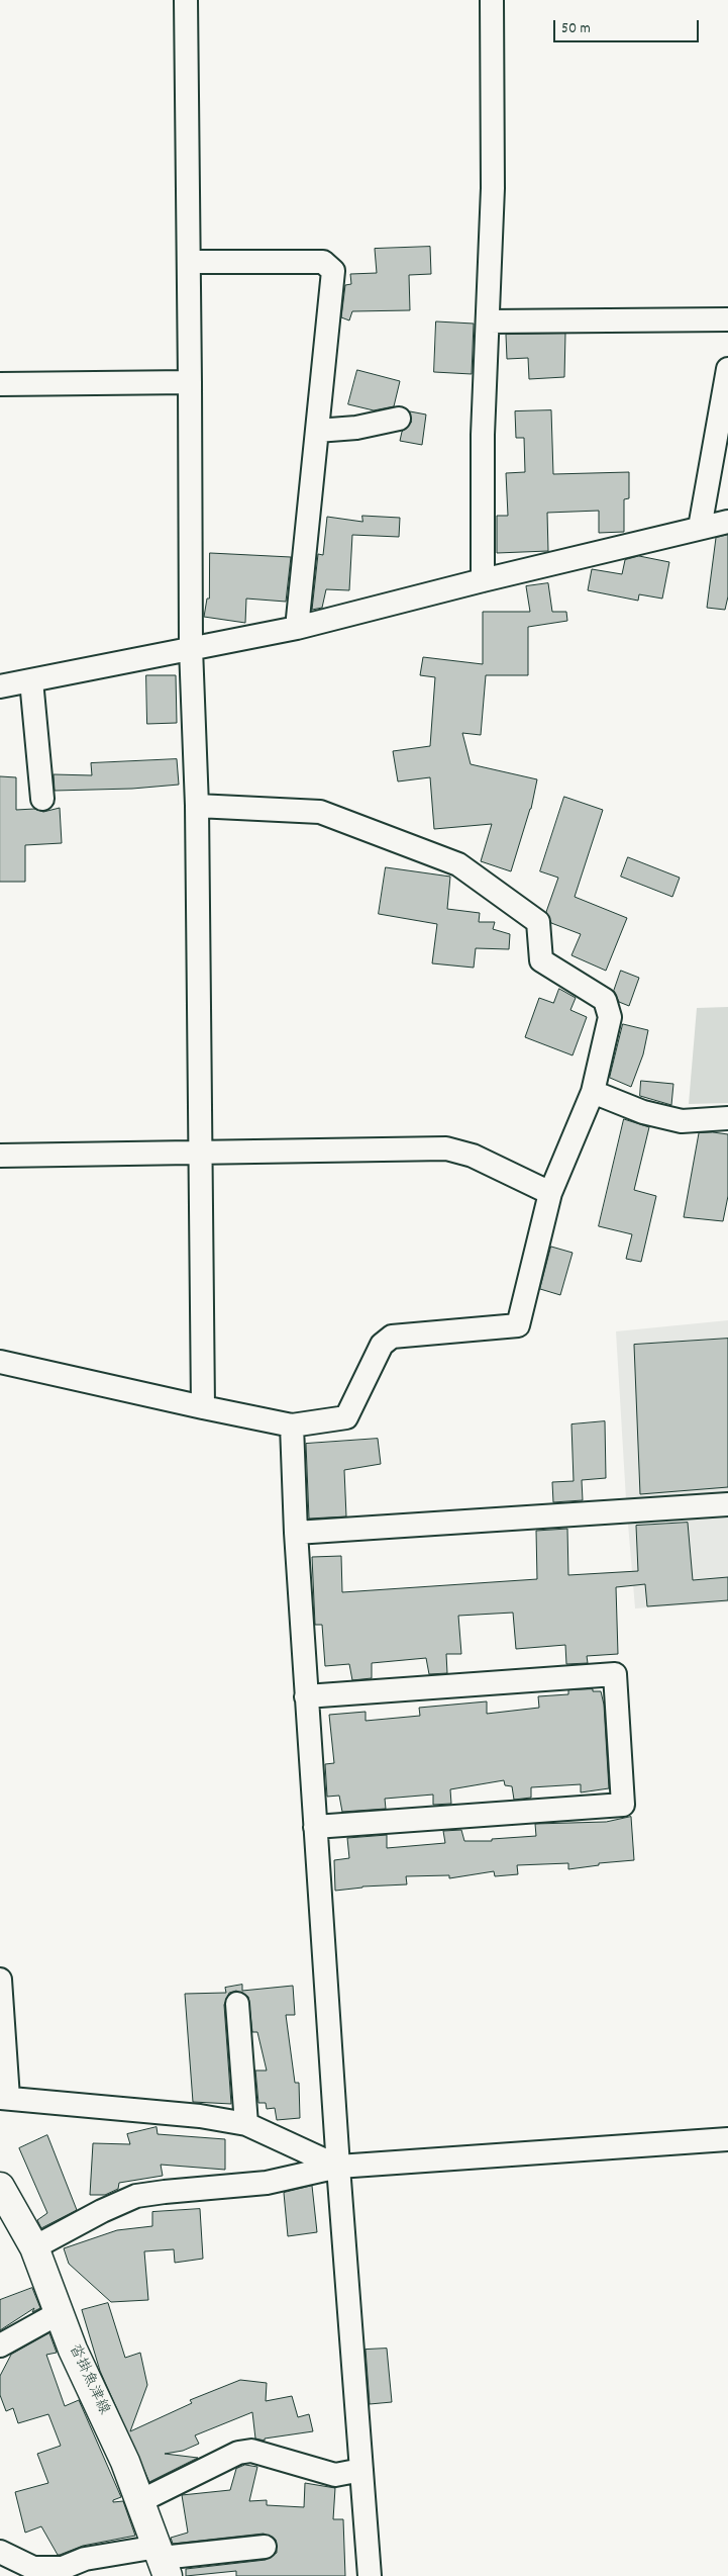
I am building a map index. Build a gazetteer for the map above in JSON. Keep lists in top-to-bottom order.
{
  "streets": {
    "main road": ["沓掛魚津線"]
  },
  "scale_bar": "50 m"
}
